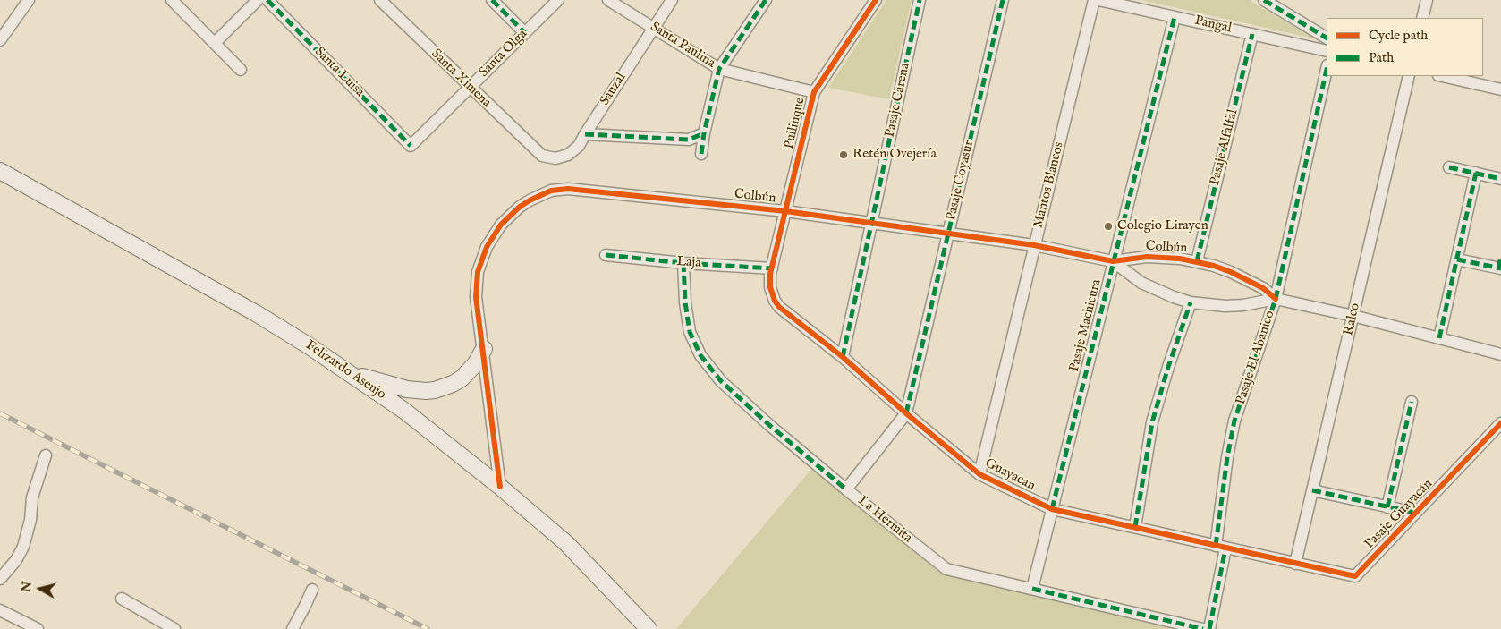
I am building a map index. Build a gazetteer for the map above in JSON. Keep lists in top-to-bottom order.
{
  "streets": {
    "street": [
      "Pangal",
      "Santa Paulina",
      "Santa Olga",
      "Santa Luisa",
      "Santa Ximena",
      "Sauzal",
      "Pasaje Carena",
      "Pullinque",
      "Pasaje Alfalfal",
      "Pasaje Coyasur",
      "Mantos Blancos",
      "Colbún",
      "Laja",
      "Ralco",
      "Pasaje Machicura",
      "Pasaje El Abanico",
      "Felizardo Asenjo",
      "Guayacan",
      "Pasaje Guayacán",
      "La Hermita"
    ]
  },
  "crossings": [
    ["Pangal", "Pasaje Alfalfal"],
    ["Pangal", "Pasaje Machicura"],
    ["Santa Paulina", "Sauzal"],
    ["Santa Paulina", "Pullinque"],
    ["Santa Olga", "Santa Luisa"],
    ["Santa Olga", "Santa Ximena"],
    ["Santa Ximena", "Sauzal"],
    ["Pasaje Carena", "Colbún"],
    ["Pasaje Carena", "Guayacan"],
    ["Pullinque", "Colbún"],
    ["Pullinque", "Laja"],
    ["Pullinque", "Guayacan"],
    ["Pasaje Alfalfal", "Colbún"],
    ["Pasaje Coyasur", "Colbún"],
    ["Pasaje Coyasur", "Guayacan"],
    ["Mantos Blancos", "Colbún"],
    ["Mantos Blancos", "Guayacan"],
    ["Colbún", "Ralco"],
    ["Colbún", "Pasaje Machicura"],
    ["Colbún", "Pasaje El Abanico"],
    ["Colbún", "Felizardo Asenjo"],
    ["Laja", "Guayacan"],
    ["Laja", "La Hermita"],
    ["Ralco", "Guayacan"],
    ["Ralco", "Pasaje Guayacán"],
    ["Pasaje Machicura", "Guayacan"],
    ["Pasaje Machicura", "La Hermita"],
    ["Pasaje El Abanico", "Guayacan"],
    ["Guayacan", "Pasaje Guayacán"]
  ],
  "places": ["Retén Ovejería", "Colegio Lirayen"],
  "legend": ["Cycle path", "Path"],
  "north": "left"
}
